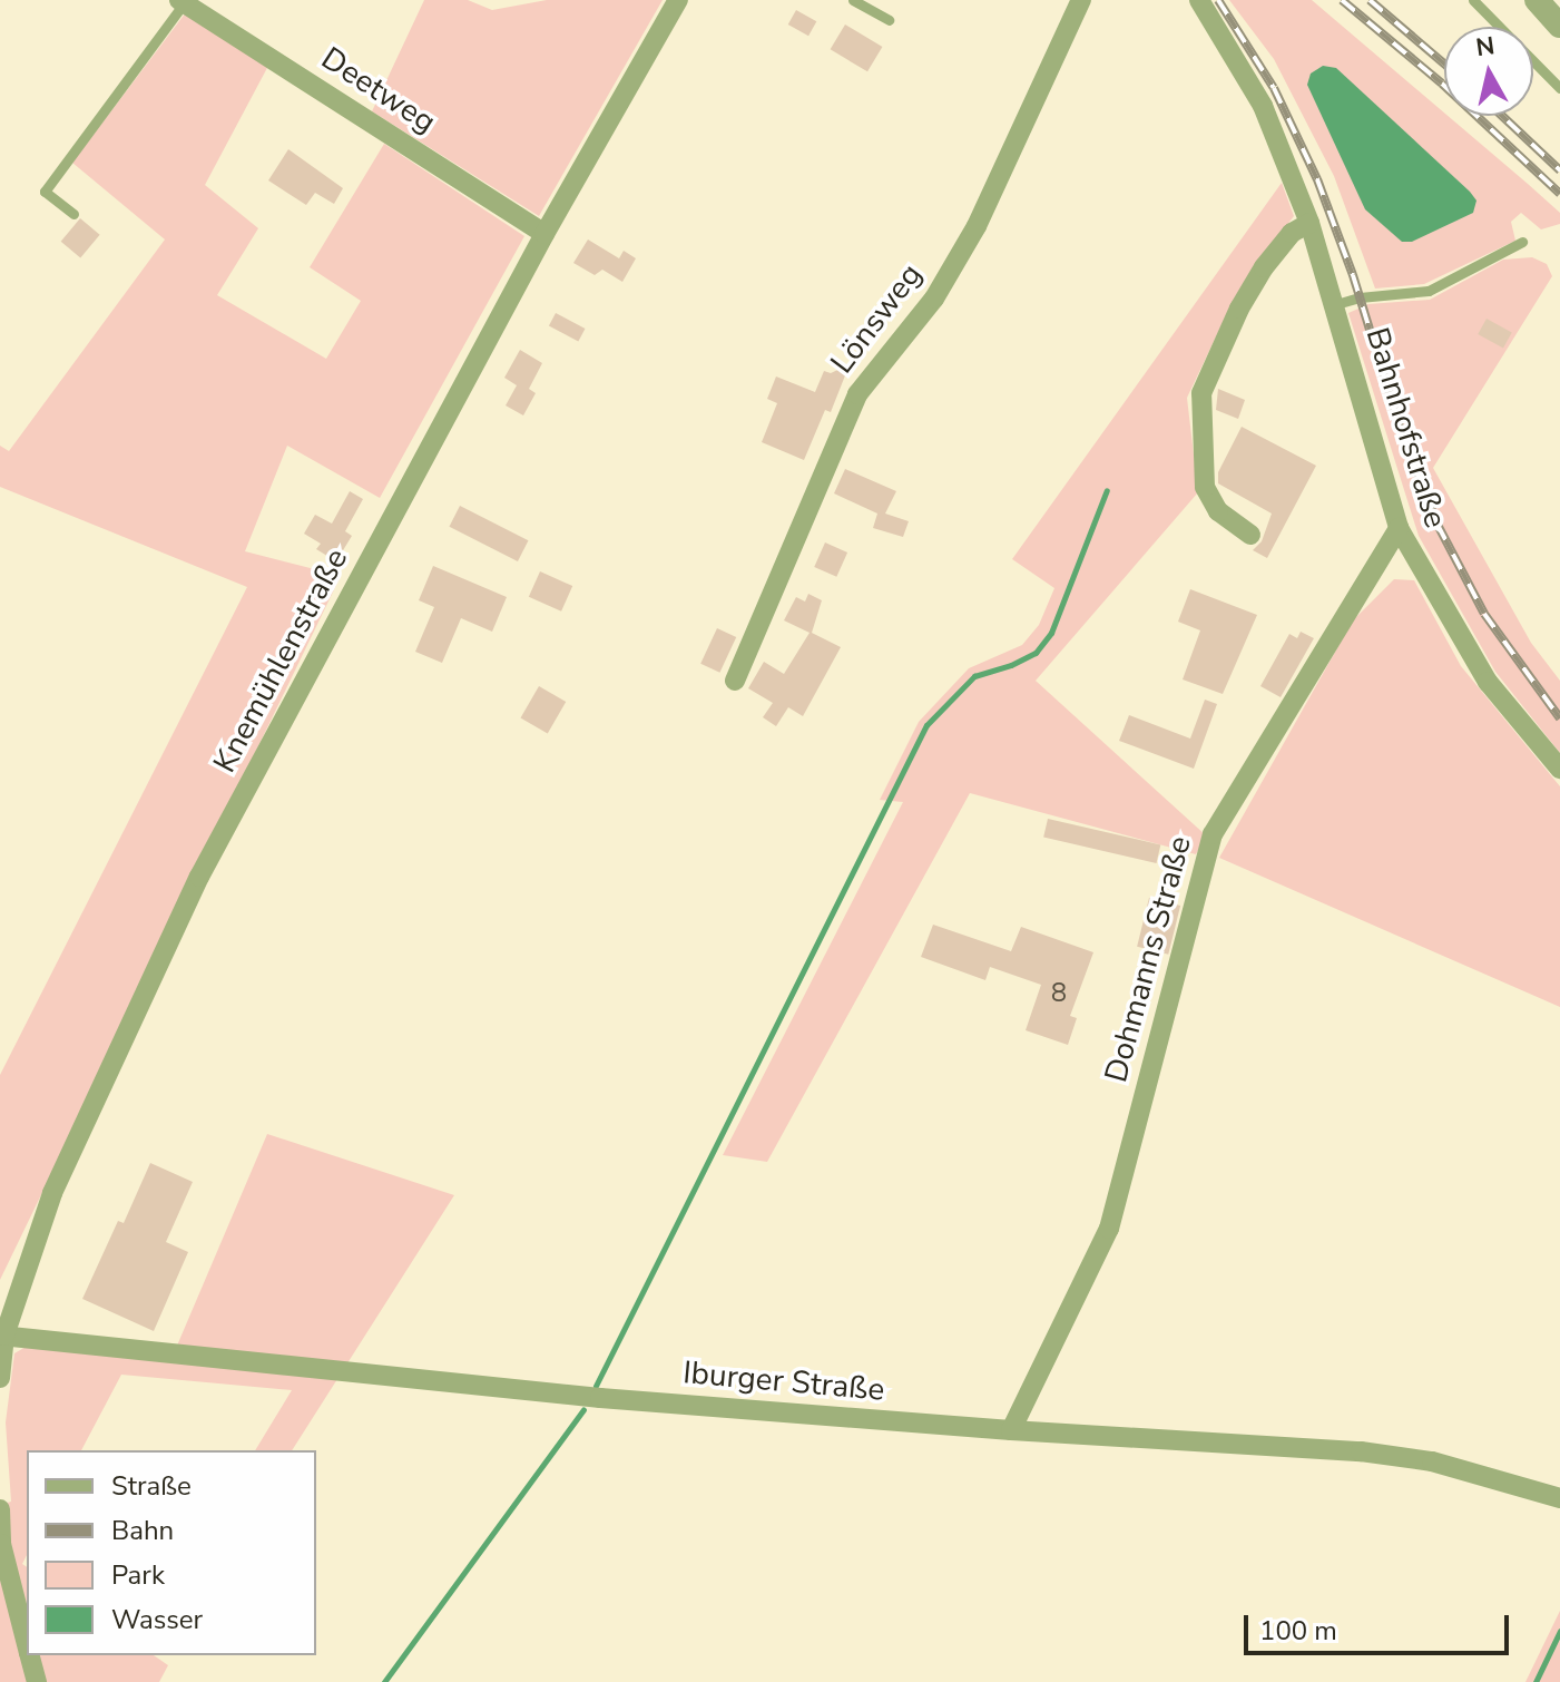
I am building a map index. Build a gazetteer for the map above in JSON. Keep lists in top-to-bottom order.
{
  "streets": {
    "street": [
      "Deetweg",
      "Lönsweg",
      "Bahnhofstraße",
      "Knemühlenstraße",
      "Dohmanns Straße",
      "Iburger Straße"
    ]
  },
  "crossings": [
    ["Deetweg", "Knemühlenstraße"],
    ["Bahnhofstraße", "Dohmanns Straße"],
    ["Knemühlenstraße", "Iburger Straße"],
    ["Dohmanns Straße", "Iburger Straße"]
  ],
  "house_numbers": ["8"],
  "legend": [
    "Straße",
    "Bahn",
    "Park",
    "Wasser"
  ],
  "scale_bar": "100 m",
  "north": "top"
}
